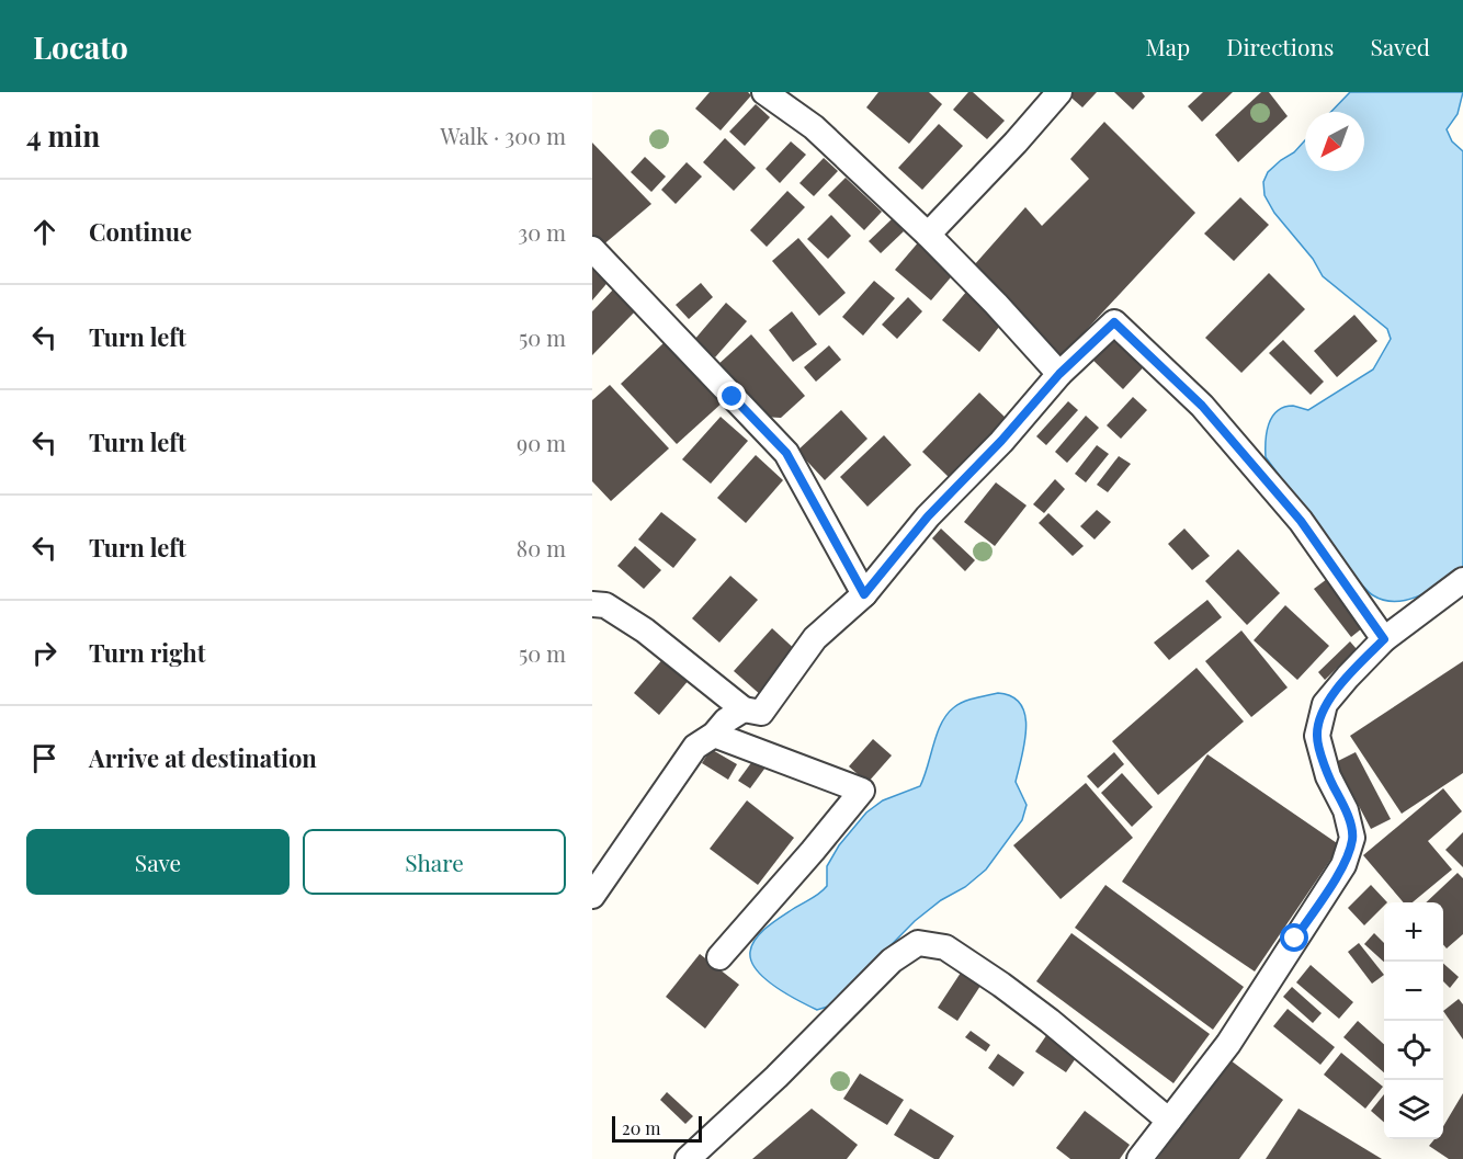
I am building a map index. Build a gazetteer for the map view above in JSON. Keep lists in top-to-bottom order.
{
  "scale_bar": "20 m",
  "north": "bottom left",
  "page": {
    "header": "Locato",
    "nav": ["Map", "Directions", "Saved"],
    "heading": ["4 min", "Walk · 300 m"],
    "list": [
      ["Continue", "30 m"],
      ["Turn left", "50 m"],
      ["Turn left", "90 m"],
      ["Turn left", "80 m"],
      ["Turn right", "50 m"],
      "Arrive at destination"
    ],
    "buttons": ["Save", "Share"],
    "map_buttons": ["+", "−"],
    "scale": "20 m"
  }
}
